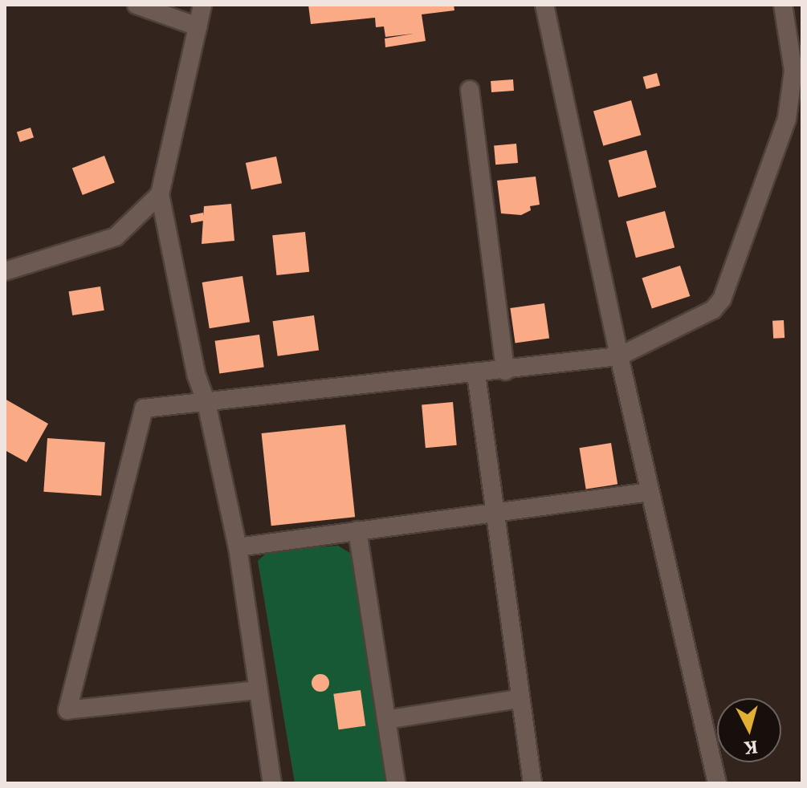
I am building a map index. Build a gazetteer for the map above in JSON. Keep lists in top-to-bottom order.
{
  "north": "bottom"
}
